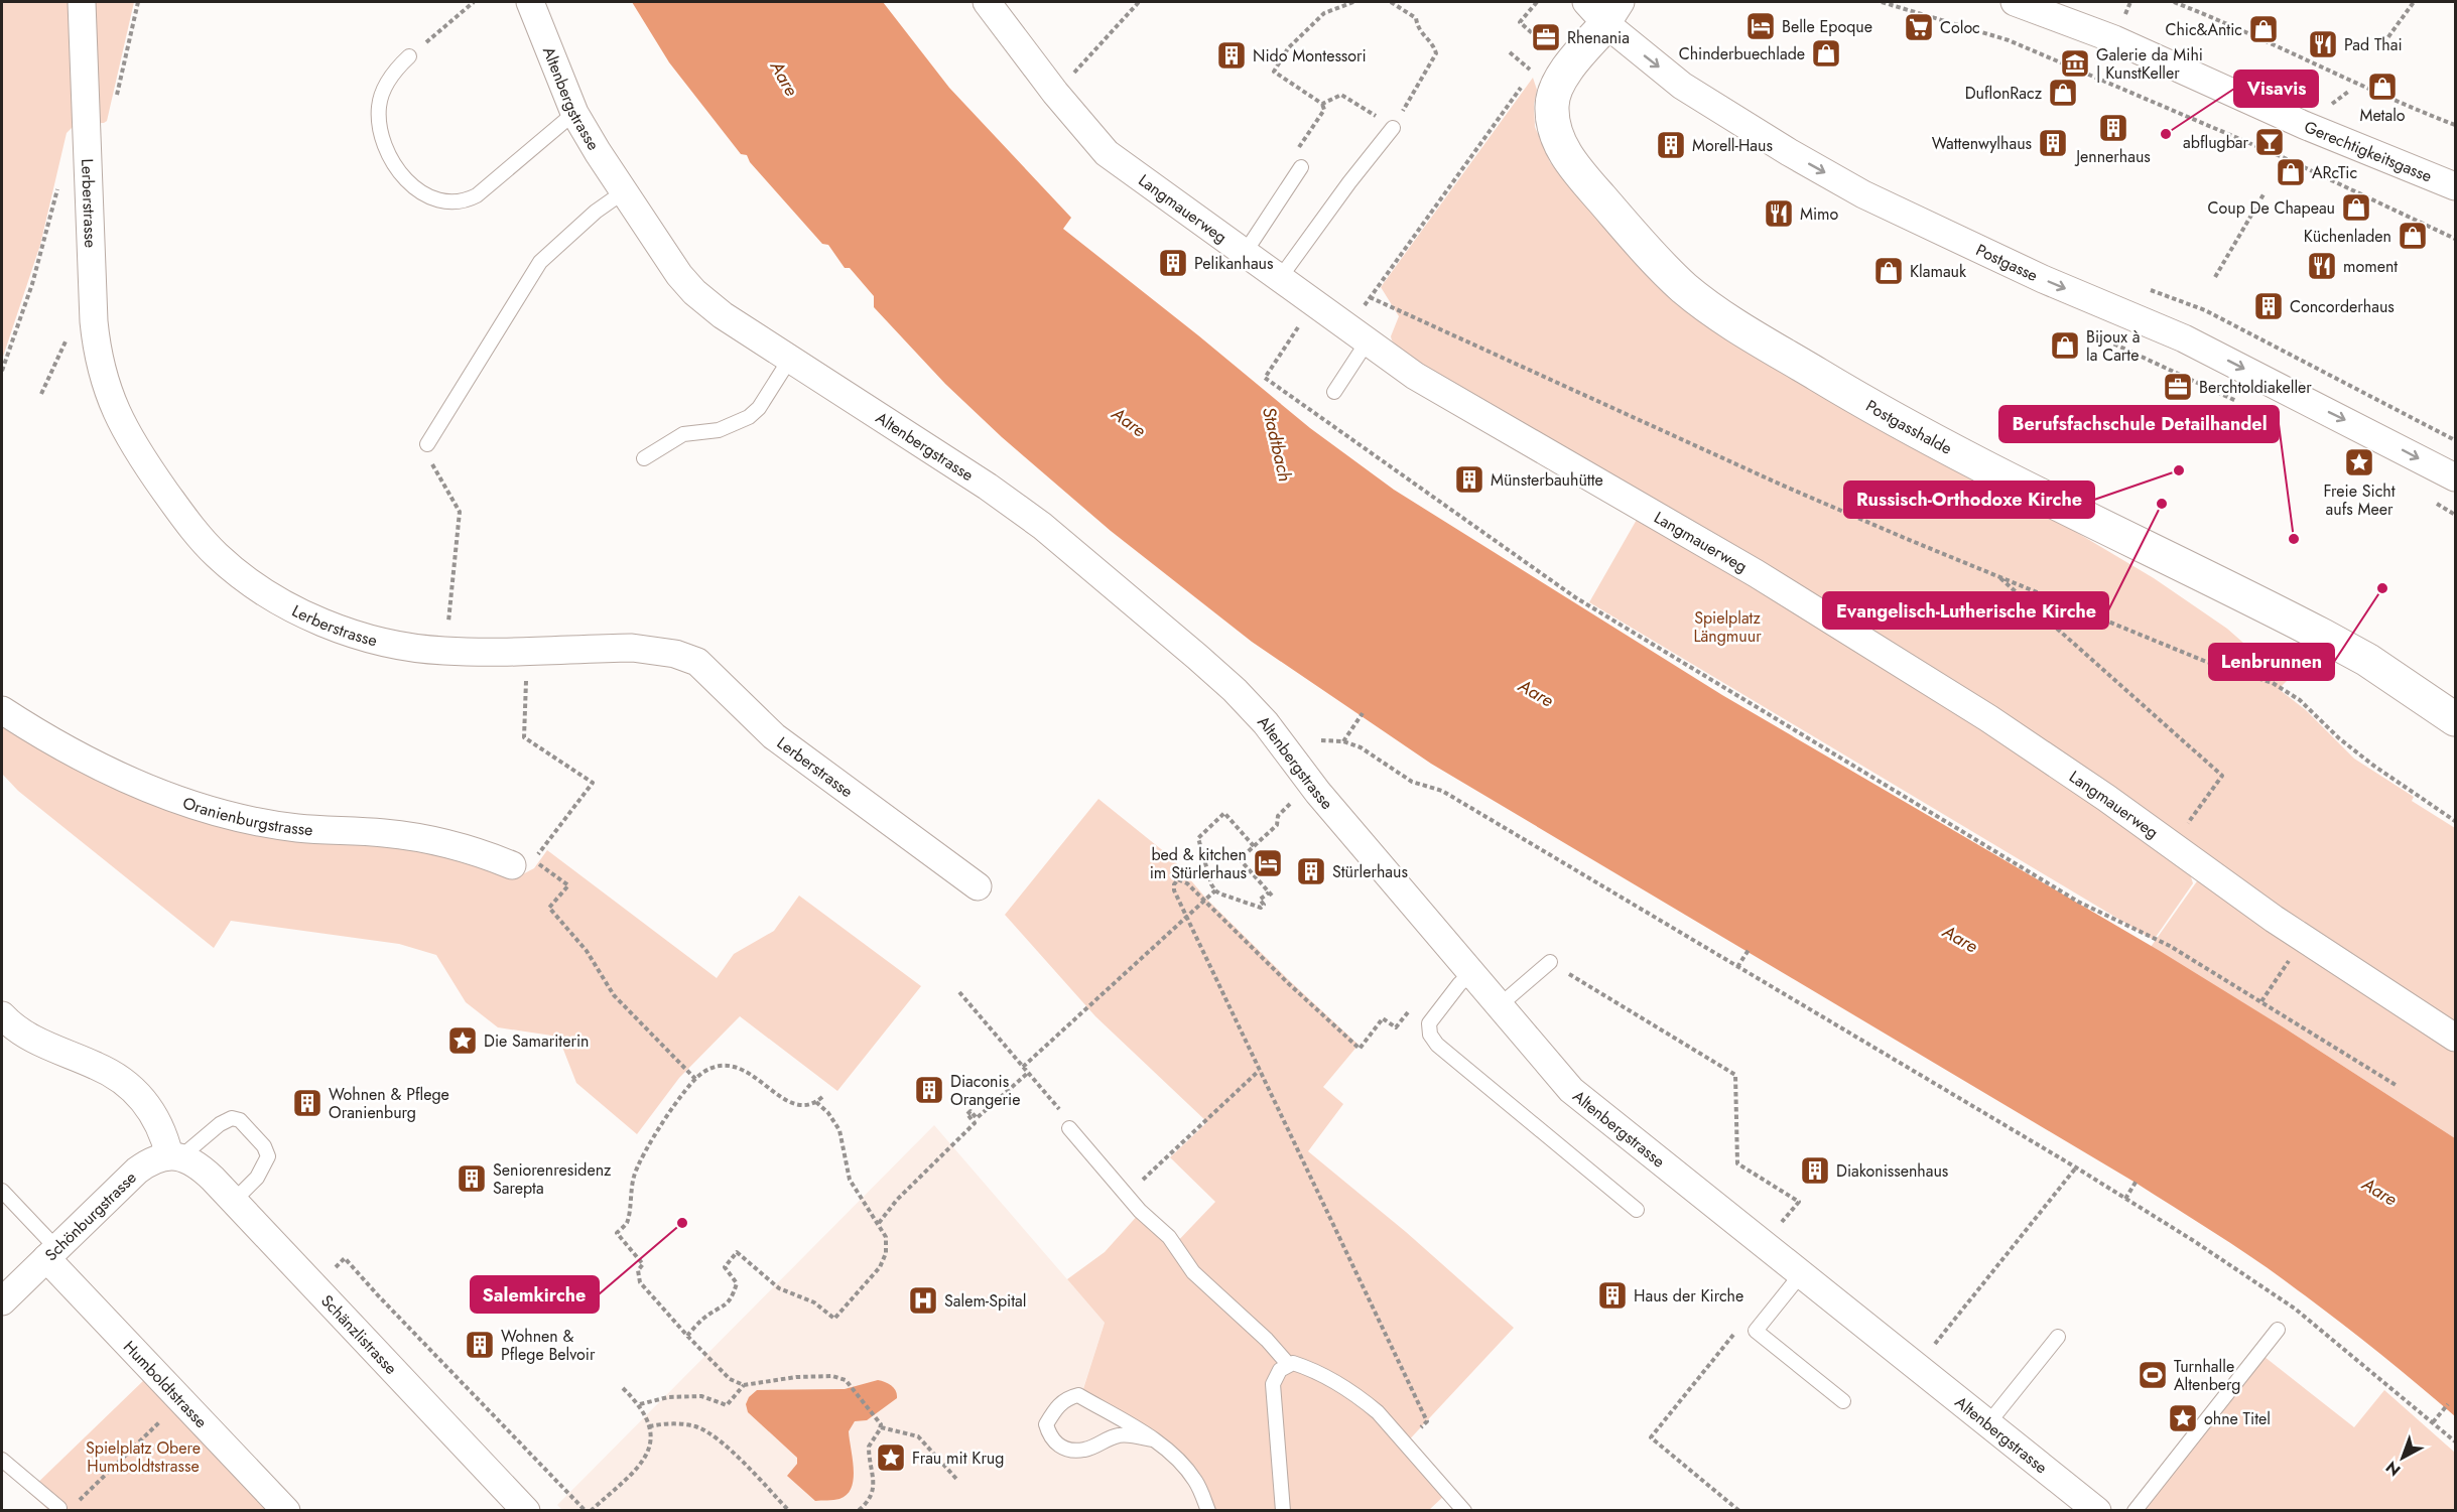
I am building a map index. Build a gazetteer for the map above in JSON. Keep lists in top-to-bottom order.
{
  "streets": {
    "street": [
      "Altenbergstrasse",
      "Gerechtigkeitsgasse",
      "Lerberstrasse",
      "Langmauerweg",
      "Postgasse",
      "Postgasshalde",
      "Oranienburgstrasse",
      "Schönburgstrasse",
      "Schänzlistrasse",
      "Humboldtstrasse"
    ]
  },
  "crossings": [
    ["Postgasse", "Postgasshalde"],
    ["Schönburgstrasse", "Schänzlistrasse"],
    ["Schönburgstrasse", "Humboldtstrasse"]
  ],
  "one_way": ["Postgasse"],
  "water": ["Aare", "Stadtbach"],
  "parks": ["Spielplatz Längmuur", "Spielplatz Obere Humboldtstrasse"],
  "places": {
    "hotel": ["Belle Epoque", "bed & kitchen im Stürlerhaus"],
    "supermarket": ["Coloc"],
    "shop": [
      "Chic&Antic",
      "Chinderbuechlade",
      "Metalo",
      "DuflonRacz",
      "ARcTic",
      "Coup De Chapeau",
      "Küchenladen",
      "Klamauk",
      "Bijoux à la Carte"
    ],
    "office": ["Rhenania", "Berchtoldiakeller"],
    "restaurant": ["Pad Thai", "Mimo", "moment"],
    "building": [
      "Nido Montessori",
      "Jennerhaus",
      "Wattenwylhaus",
      "Morell-Haus",
      "Pelikanhaus",
      "Concorderhaus",
      "Münsterbauhütte",
      "Stürlerhaus",
      "Diaconis Orangerie",
      "Wohnen & Pflege Oranienburg",
      "Diakonissenhaus",
      "Seniorenresidenz Sarepta",
      "Haus der Kirche",
      "Wohnen & Pflege Belvoir"
    ],
    "museum": ["Galerie da Mihi | KunstKeller"],
    "other": [
      "Visavis",
      "Russisch-Orthodoxe Kirche",
      "Evangelisch-Lutherische Kirche",
      "Berufsfachschule Detailhandel",
      "Lenbrunnen",
      "Salemkirche"
    ],
    "bar": ["abflugbar"],
    "place": [
      "Freie Sicht aufs Meer",
      "Die Samariterin",
      "ohne Titel",
      "Frau mit Krug"
    ],
    "hospital": ["Salem-Spital"],
    "sports": ["Turnhalle Altenberg"]
  },
  "north": "bottom left"
}
